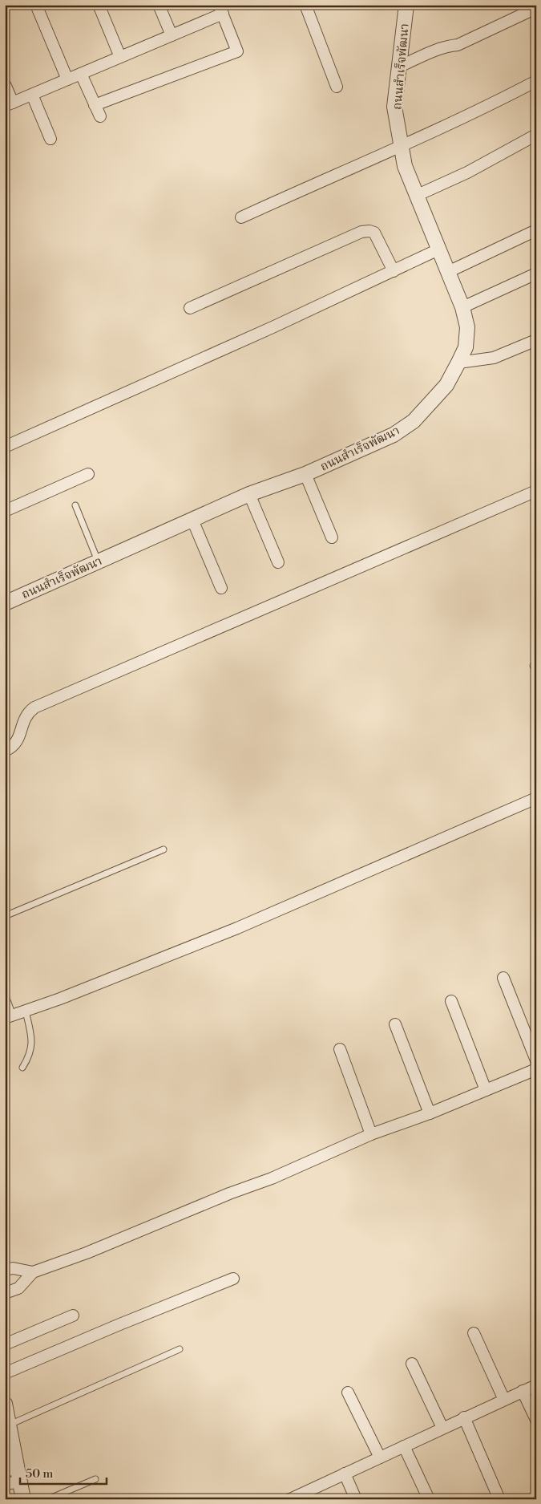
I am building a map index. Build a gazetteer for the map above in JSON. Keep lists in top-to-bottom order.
{
  "streets": {
    "street": ["ถนนสำเร็จพัฒนา"]
  },
  "scale_bar": "50 m"
}
